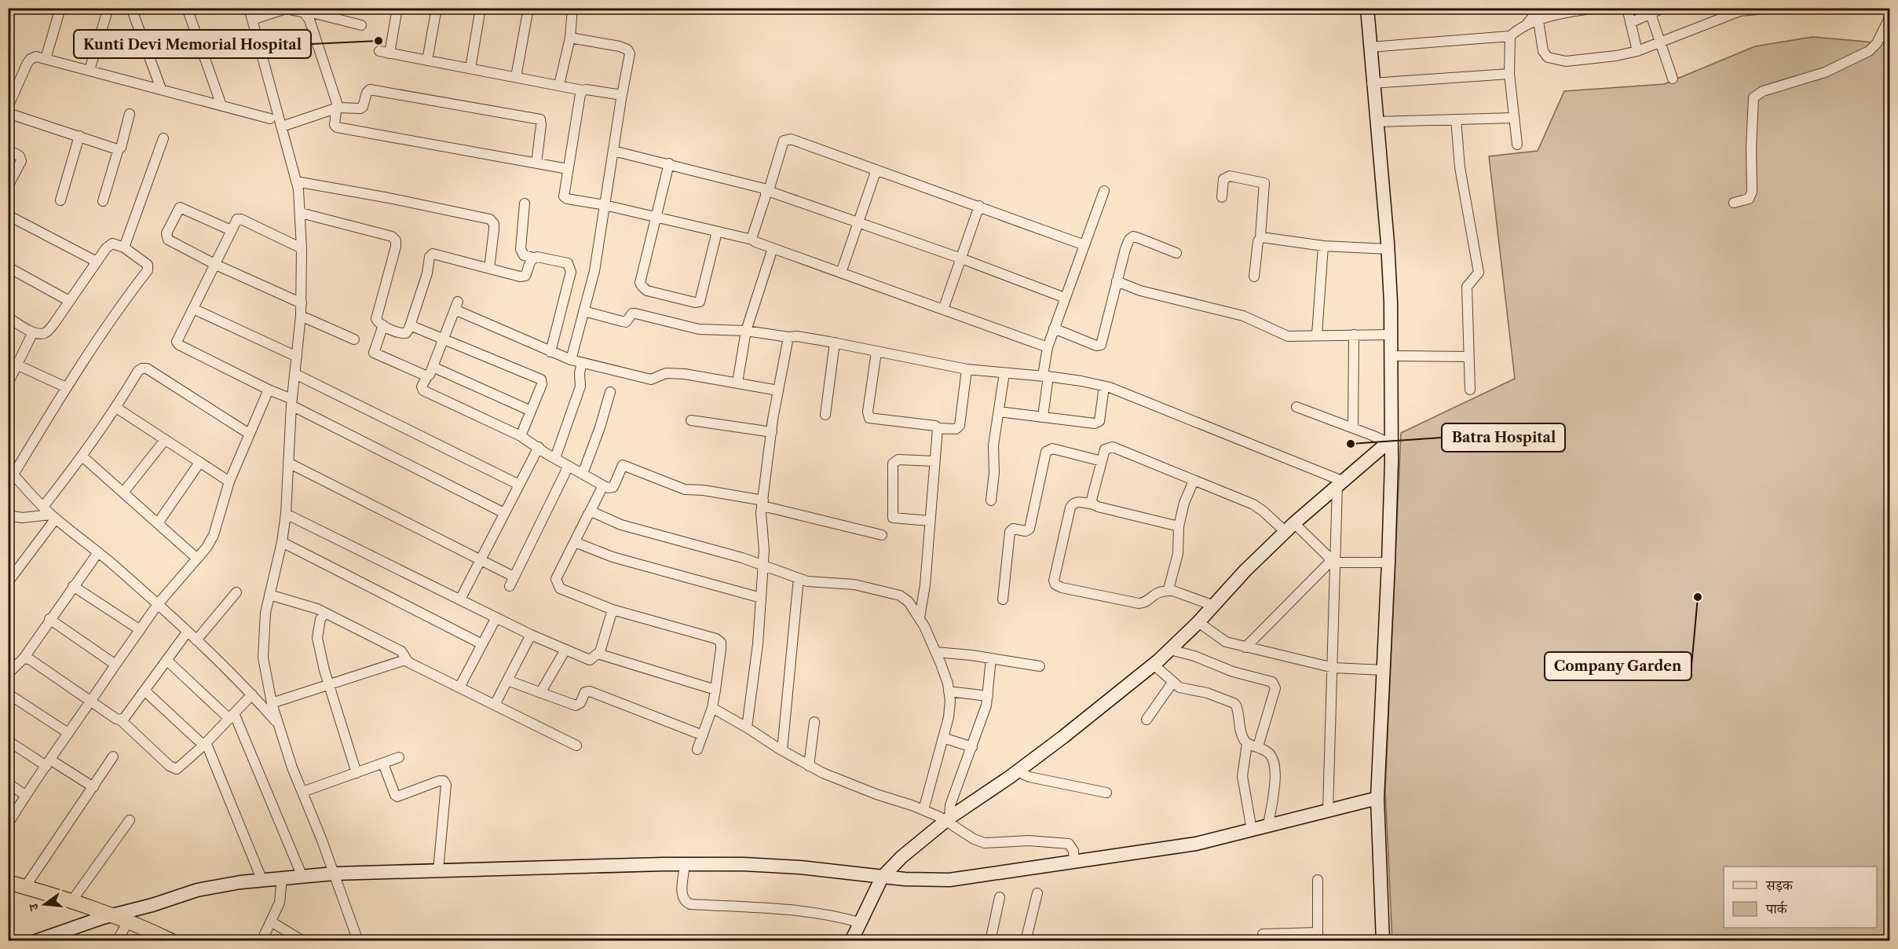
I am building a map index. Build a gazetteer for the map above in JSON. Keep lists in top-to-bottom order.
{
  "places": ["Kunti Devi Memorial Hospital", "Batra Hospital", "Company Garden"],
  "legend": ["सड़क", "पार्क"],
  "north": "left"
}
